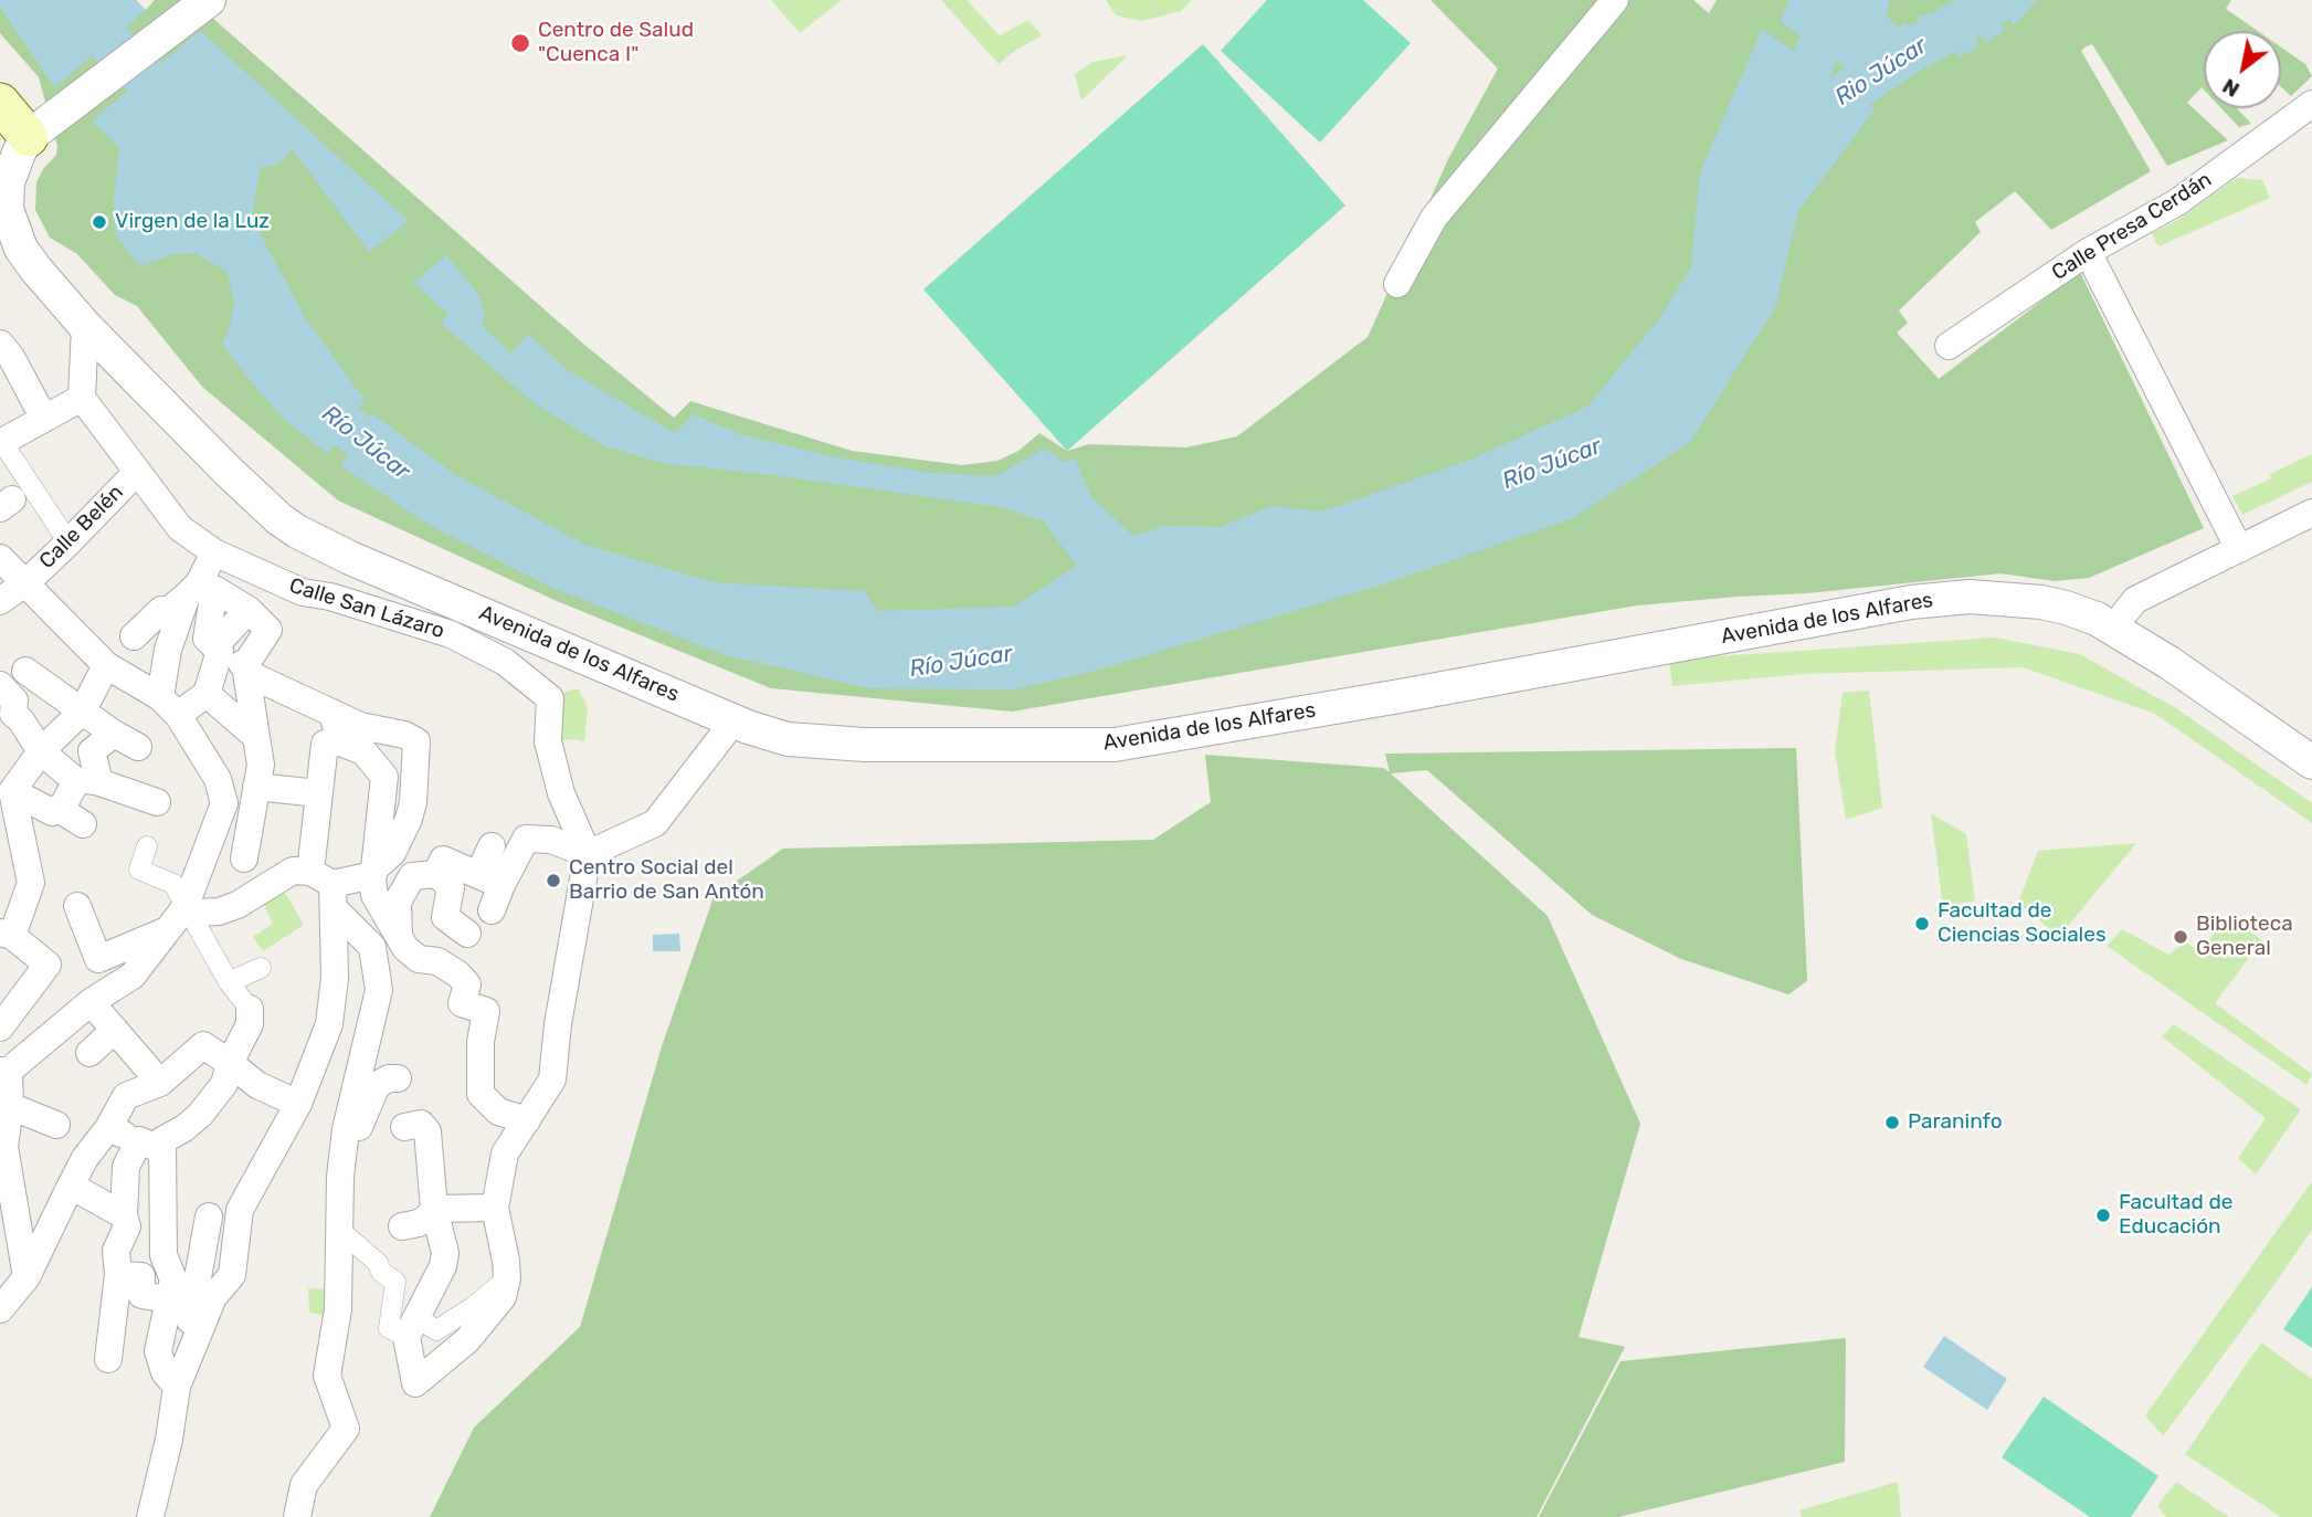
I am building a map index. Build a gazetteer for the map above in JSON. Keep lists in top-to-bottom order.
{
  "streets": {
    "street": [
      "Calle Presa Cerdán",
      "Calle Belén",
      "Calle San Lázaro",
      "Avenida de los Alfares"
    ]
  },
  "crossings": [
    ["Calle Belén", "Calle San Lázaro"]
  ],
  "water": ["Rio Júcar", "Río Júcar"],
  "places": [
    "Centro de Salud \"Cuenca I\"",
    "Virgen de la Luz",
    "Centro Social del Barrio de San Antón",
    "Facultad de Ciencias Sociales",
    "Biblioteca General",
    "Paraninfo",
    "Facultad de Educación"
  ],
  "north": "bottom left"
}
